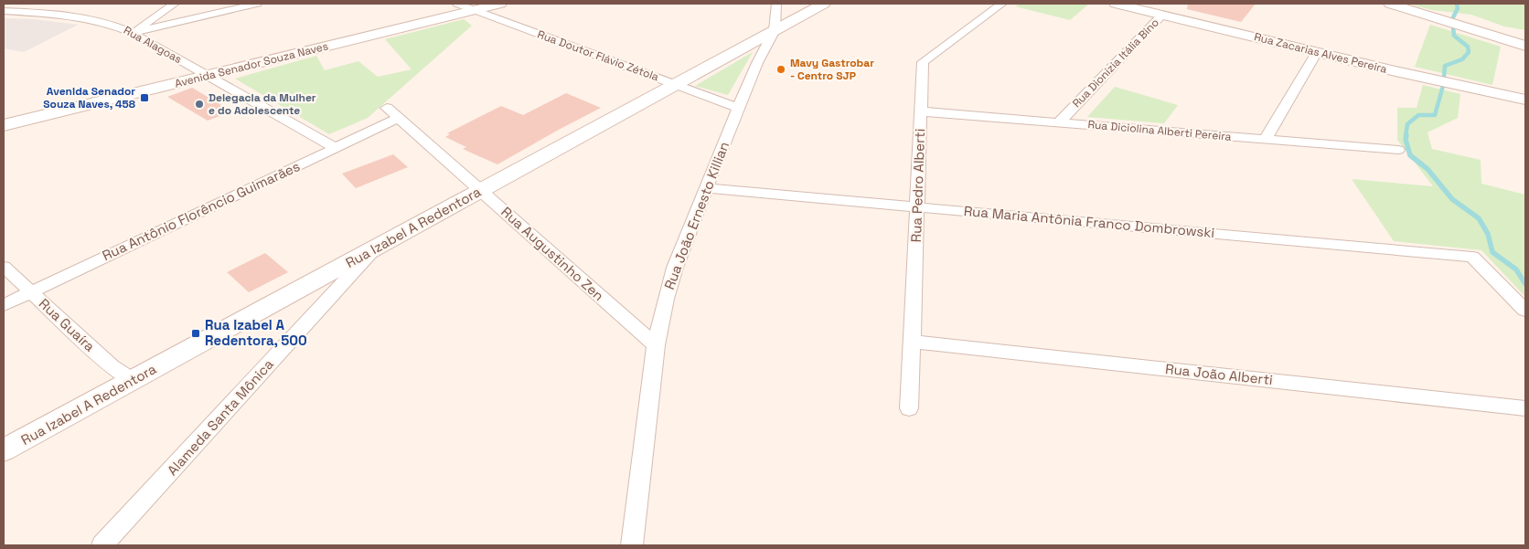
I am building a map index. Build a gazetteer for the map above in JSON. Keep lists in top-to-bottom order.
{
  "streets": {
    "main road": [
      "Rua Zacarias Alves Pereira",
      "Rua Dionízia Itália Bino",
      "Avenida Senador Souza Naves",
      "Rua Izabel A Redentora"
    ],
    "street": [
      "Rua Alagoas",
      "Rua Doutor Flávio Zétola",
      "Rua Diciolina Alberti Pereira",
      "Rua Pedro Alberti",
      "Rua Antônio Florêncio Guimarães",
      "Rua João Ernesto Killian",
      "Rua Maria Antônia Franco Dombrowski",
      "Rua Augustinho Zen",
      "Rua Guaíra",
      "Rua João Alberti",
      "Alameda Santa Mônica"
    ]
  },
  "crossings": [
    ["Rua Alagoas", "Avenida Senador Souza Naves"],
    ["Rua Alagoas", "Rua Antônio Florêncio Guimarães"],
    ["Rua Zacarias Alves Pereira", "Rua Dionízia Itália Bino"],
    ["Rua Doutor Flávio Zétola", "Avenida Senador Souza Naves"],
    ["Rua Doutor Flávio Zétola", "Rua João Ernesto Killian"],
    ["Rua Doutor Flávio Zétola", "Rua Izabel A Redentora"],
    ["Rua Dionízia Itália Bino", "Rua Diciolina Alberti Pereira"],
    ["Rua Diciolina Alberti Pereira", "Rua Pedro Alberti"],
    ["Rua Pedro Alberti", "Rua Maria Antônia Franco Dombrowski"],
    ["Rua Pedro Alberti", "Rua João Alberti"],
    ["Rua Antônio Florêncio Guimarães", "Rua Augustinho Zen"],
    ["Rua Antônio Florêncio Guimarães", "Rua Guaíra"],
    ["Rua João Ernesto Killian", "Rua Maria Antônia Franco Dombrowski"],
    ["Rua João Ernesto Killian", "Rua Izabel A Redentora"],
    ["Rua João Ernesto Killian", "Rua Augustinho Zen"],
    ["Rua Izabel A Redentora", "Rua Augustinho Zen"],
    ["Rua Izabel A Redentora", "Rua Guaíra"],
    ["Rua Izabel A Redentora", "Alameda Santa Mônica"]
  ],
  "places": {
    "other": ["Mavy Gastrobar - Centro SJP", "Delegacia da Mulher e do Adolescente"],
    "transit": ["Avenida Senador Souza Naves, 458", "Rua Izabel A Redentora, 500"]
  }
}
